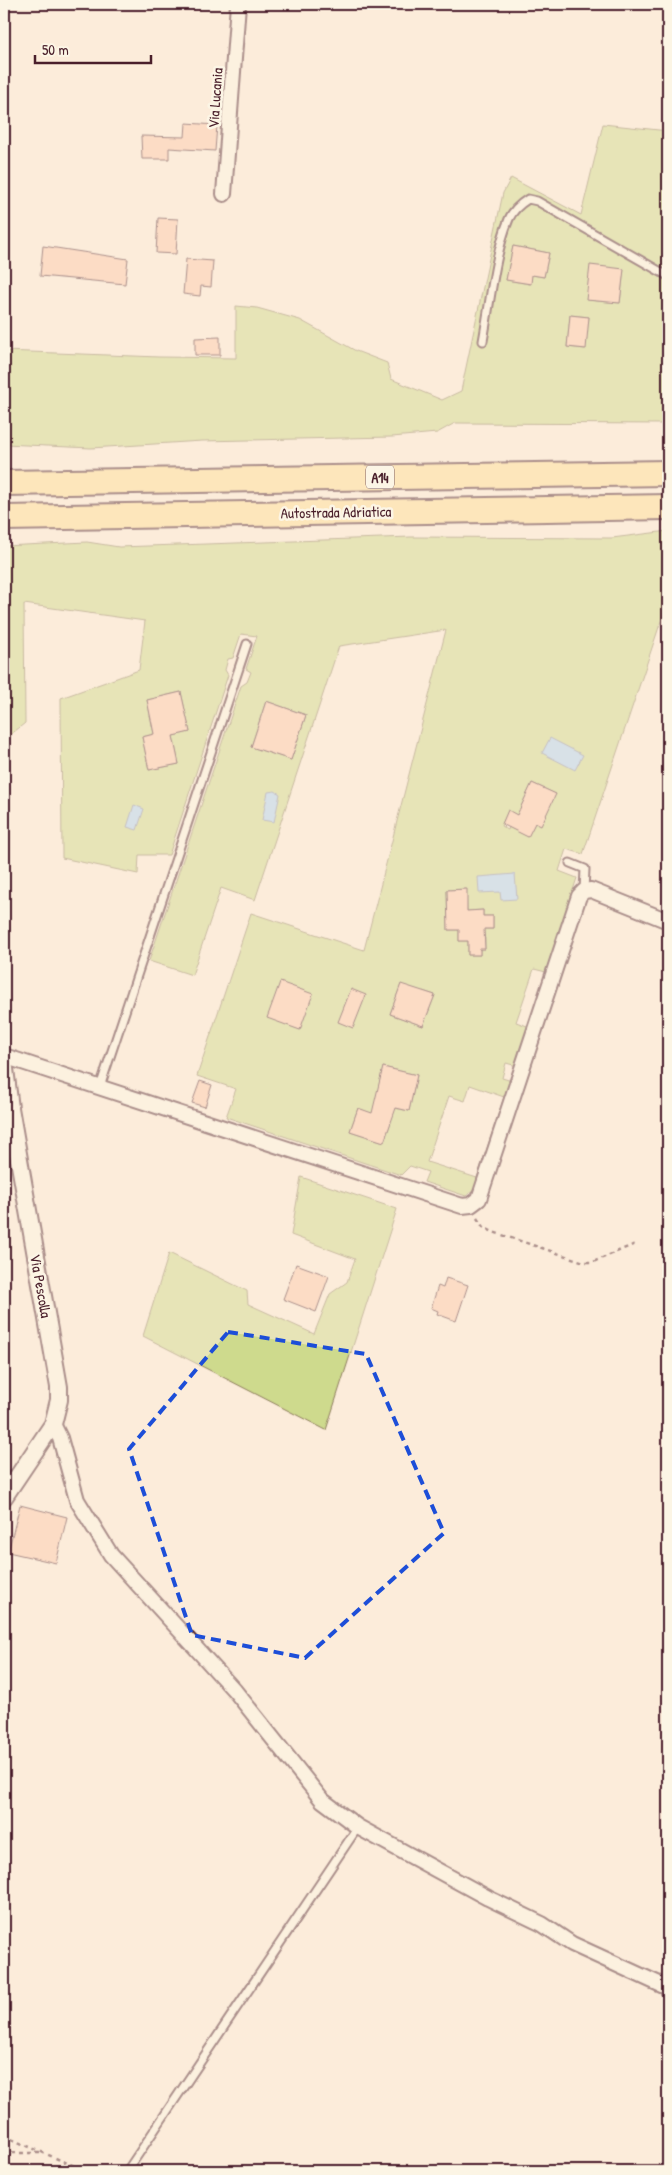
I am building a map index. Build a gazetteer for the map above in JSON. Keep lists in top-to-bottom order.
{
  "streets": {
    "highway": ["A14", "Autostrada Adriatica"],
    "street": ["Via Lucania", "Via Pescolla"]
  },
  "scale_bar": "50 m"
}
